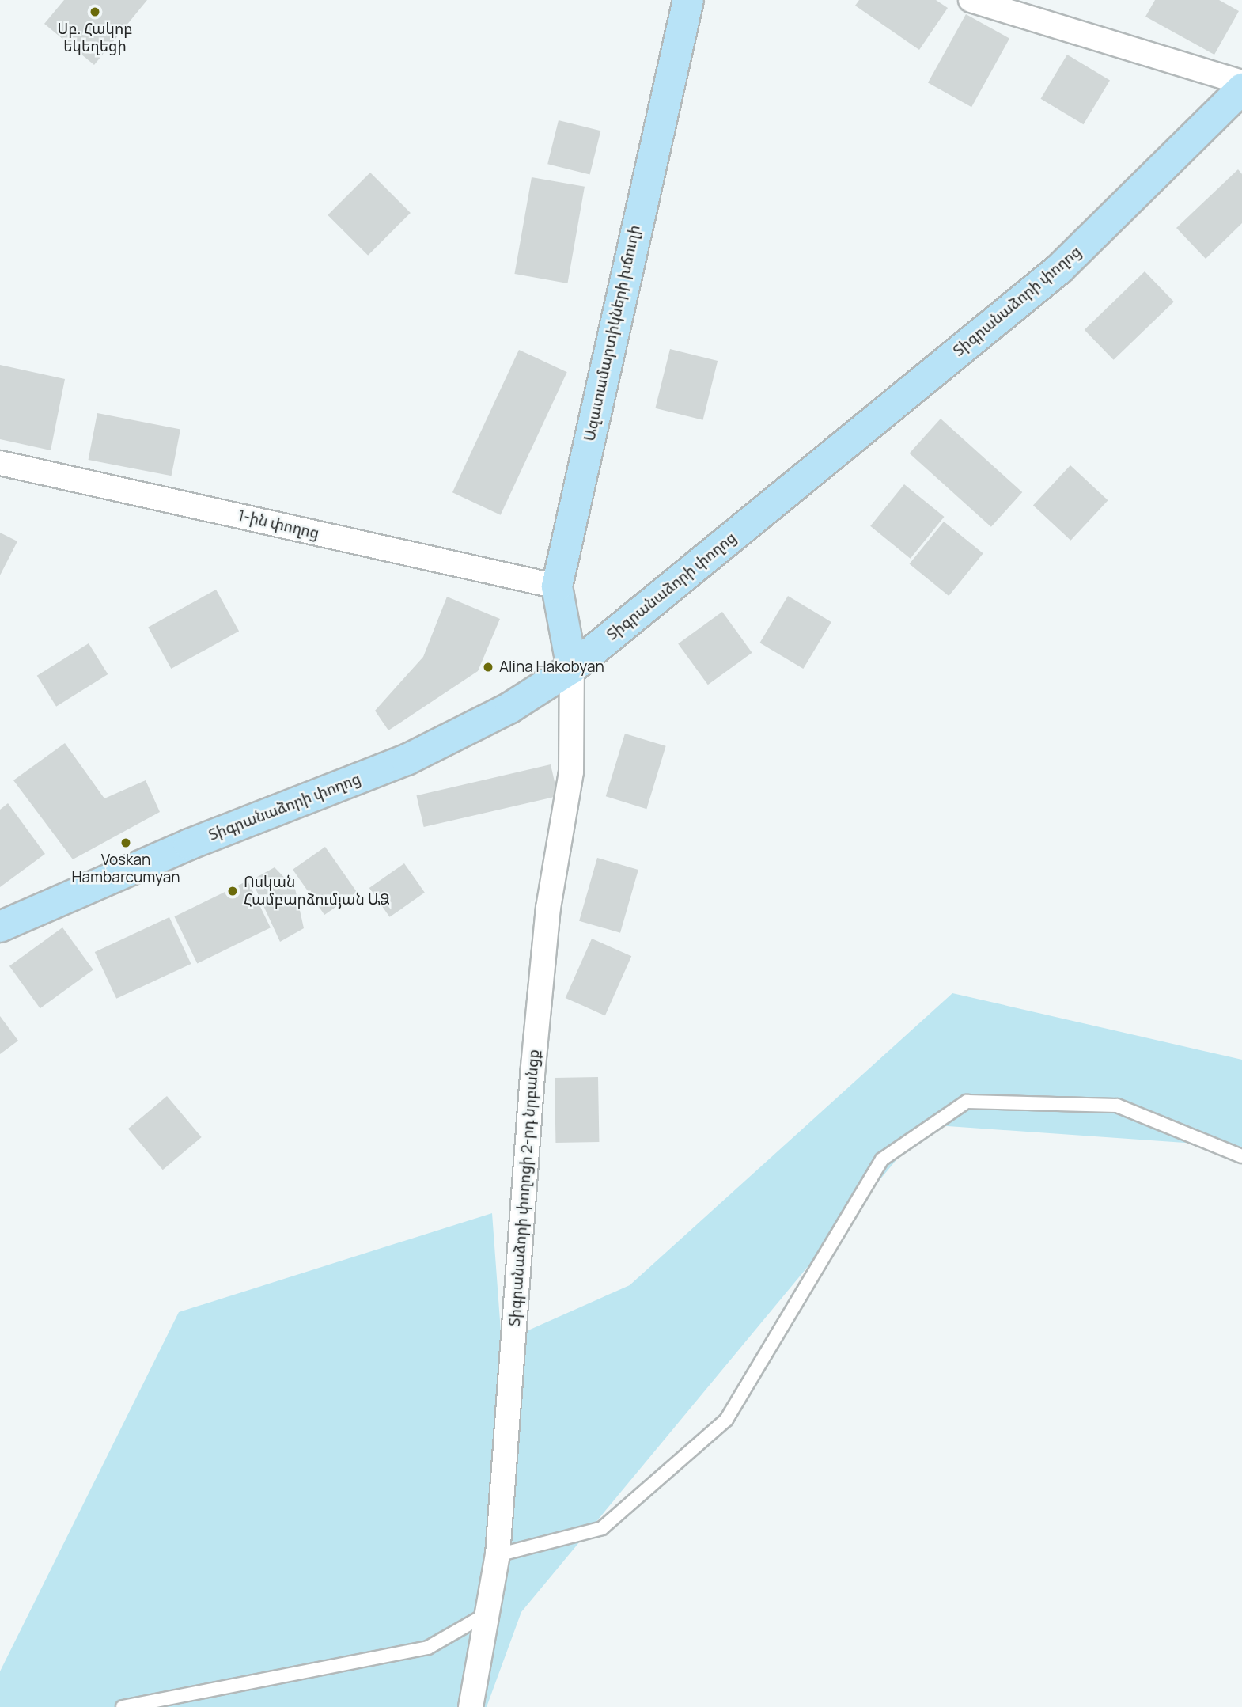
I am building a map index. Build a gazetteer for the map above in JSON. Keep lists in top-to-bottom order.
{
  "streets": {
    "main road": ["Տիգրանաձորի փողոց", "Ազատամարտիկների խճուղի"],
    "street": ["1-ին փողոց", "Տիգրանաձորի փողոցի 2-րդ նրբանցք"]
  },
  "crossings": [
    ["Տիգրանաձորի փողոց", "Ազատամարտիկների խճուղի"],
    ["Տիգրանաձորի փողոց", "Տիգրանաձորի փողոցի 2-րդ նրբանցք"],
    ["Ազատամարտիկների խճուղի", "1-ին փողոց"],
    ["Ազատամարտիկների խճուղի", "Տիգրանաձորի փողոցի 2-րդ նրբանցք"]
  ],
  "places": [
    "Սբ. Հակոբ եկեղեցի",
    "Alina Hakobyan",
    "Voskan Hambarcumyan",
    "Ոսկան Համբարձումյան ԱՁ"
  ]
}
